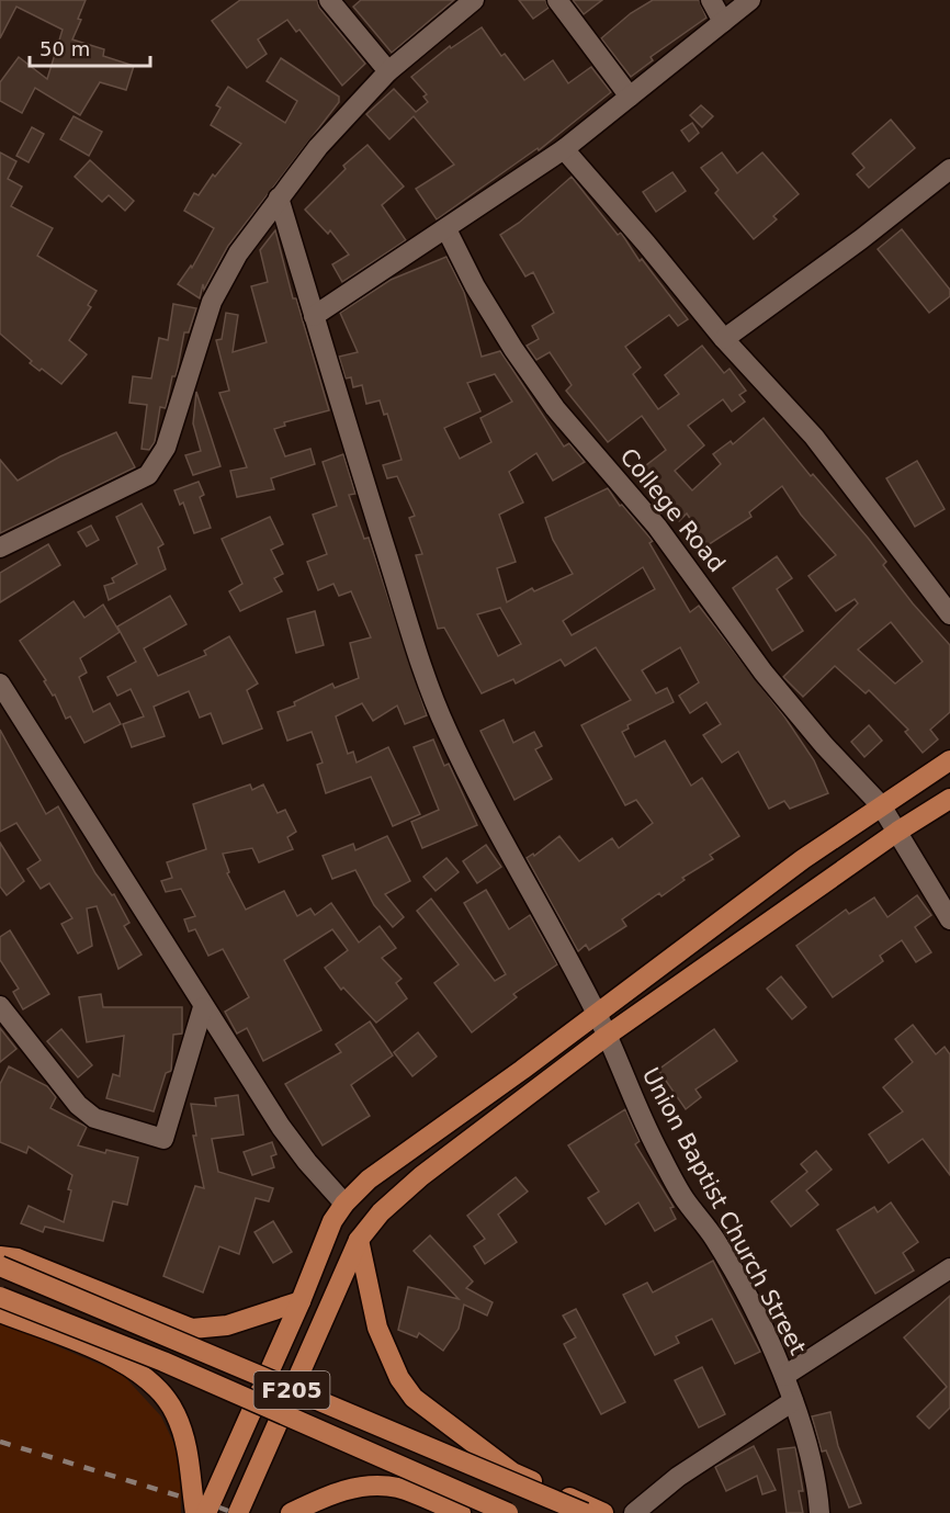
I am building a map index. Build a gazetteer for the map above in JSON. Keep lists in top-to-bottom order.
{
  "streets": {
    "main road": ["F205"],
    "street": ["College Road", "Union Baptist Church Street"]
  },
  "scale_bar": "50 m"
}
